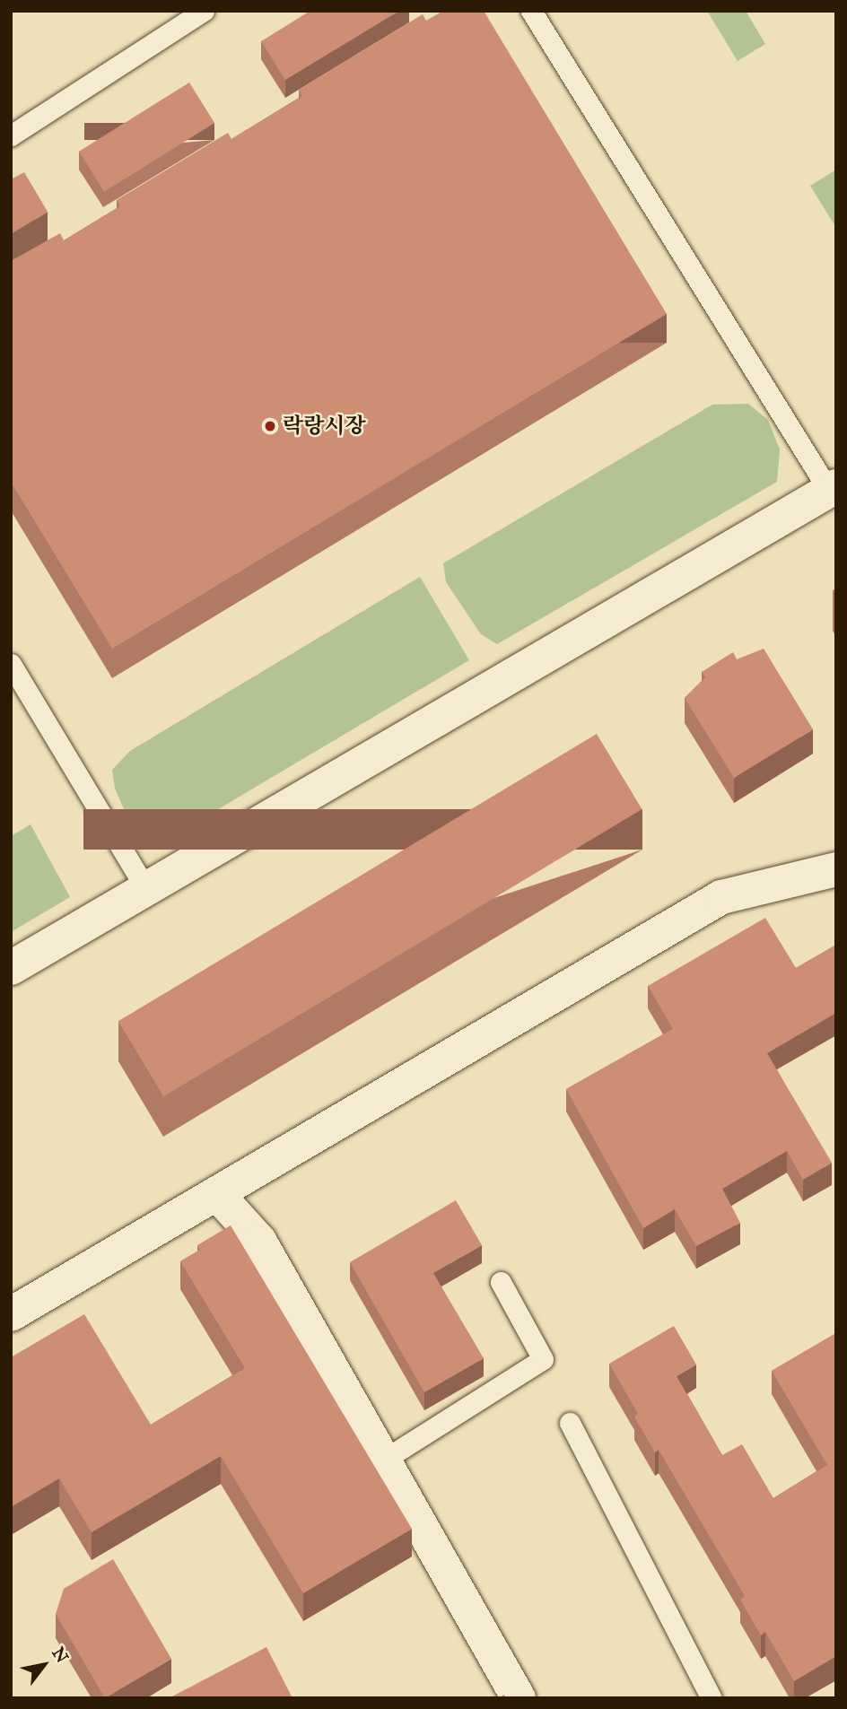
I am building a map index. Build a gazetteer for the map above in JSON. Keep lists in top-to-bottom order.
{
  "places": ["락랑시장"],
  "north": "top right"
}
